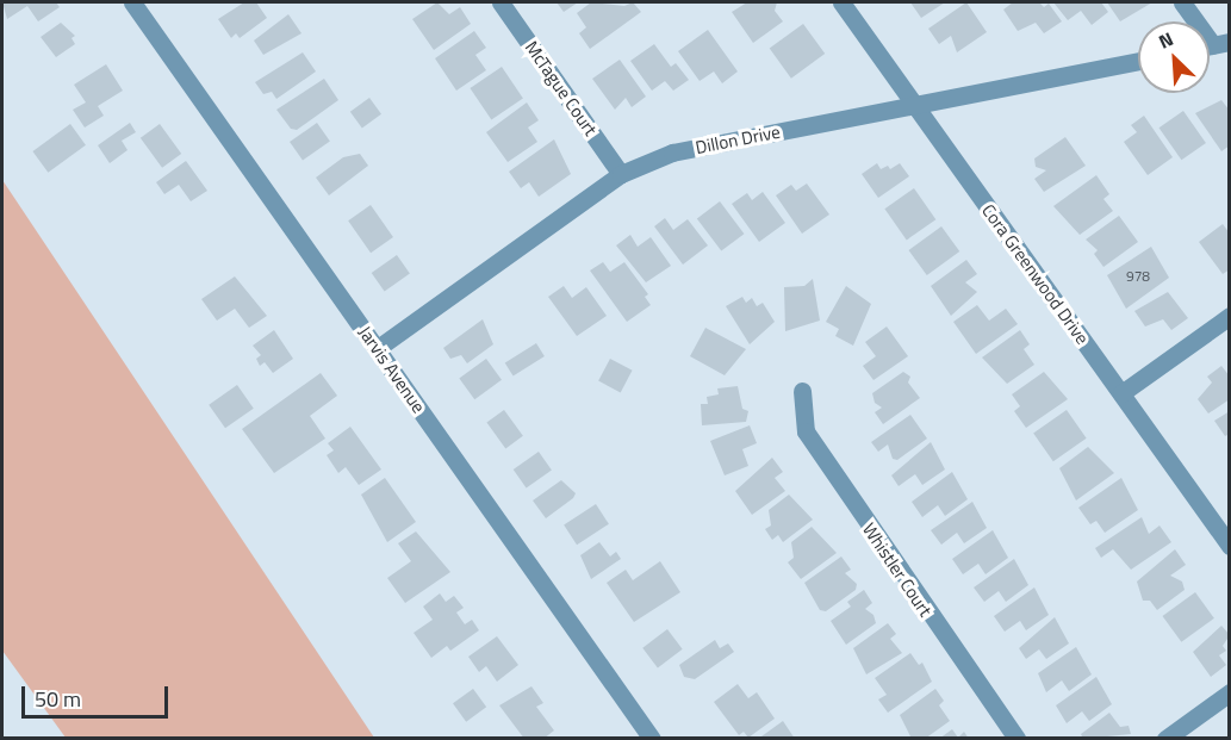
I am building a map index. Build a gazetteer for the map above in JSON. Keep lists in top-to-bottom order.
{
  "streets": {
    "street": [
      "McTague Court",
      "Dillon Drive",
      "Cora Greenwood Drive",
      "Jarvis Avenue",
      "Whistler Court"
    ]
  },
  "crossings": [
    ["McTague Court", "Dillon Drive"],
    ["Dillon Drive", "Cora Greenwood Drive"],
    ["Dillon Drive", "Jarvis Avenue"]
  ],
  "house_numbers": ["978"],
  "scale_bar": "50 m",
  "north": "top left"
}
